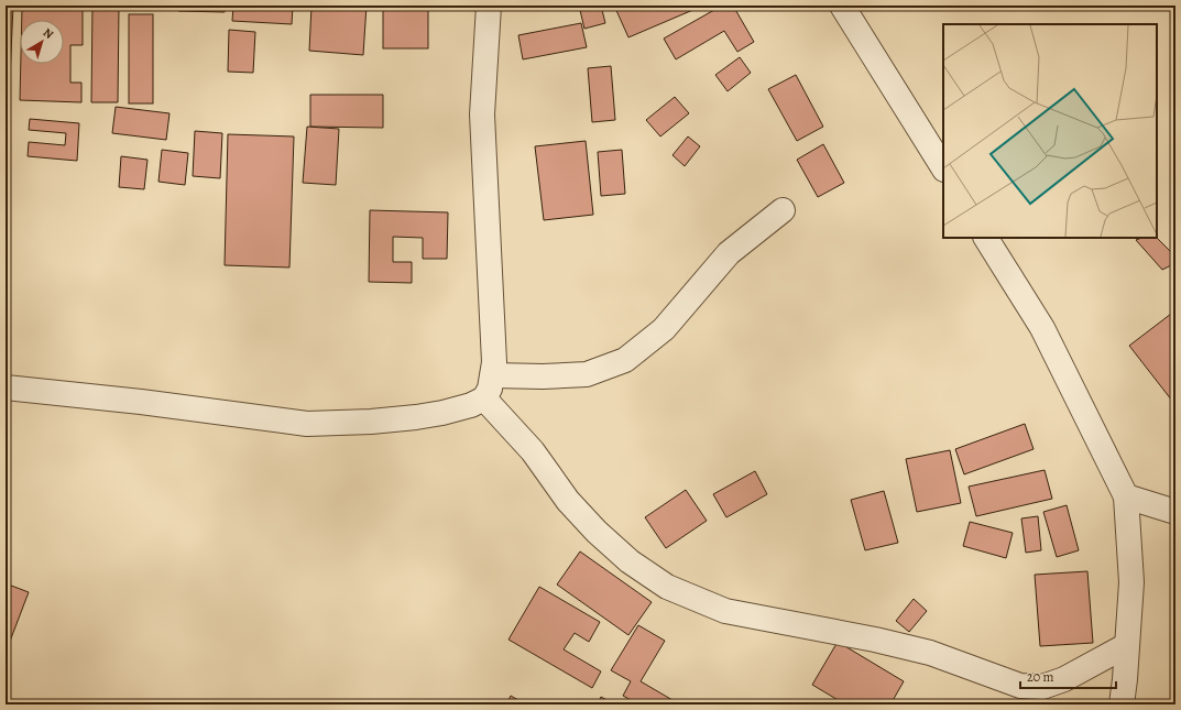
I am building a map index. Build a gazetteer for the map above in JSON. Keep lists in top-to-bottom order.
{
  "scale_bar": "20 m",
  "north": "top right"
}
